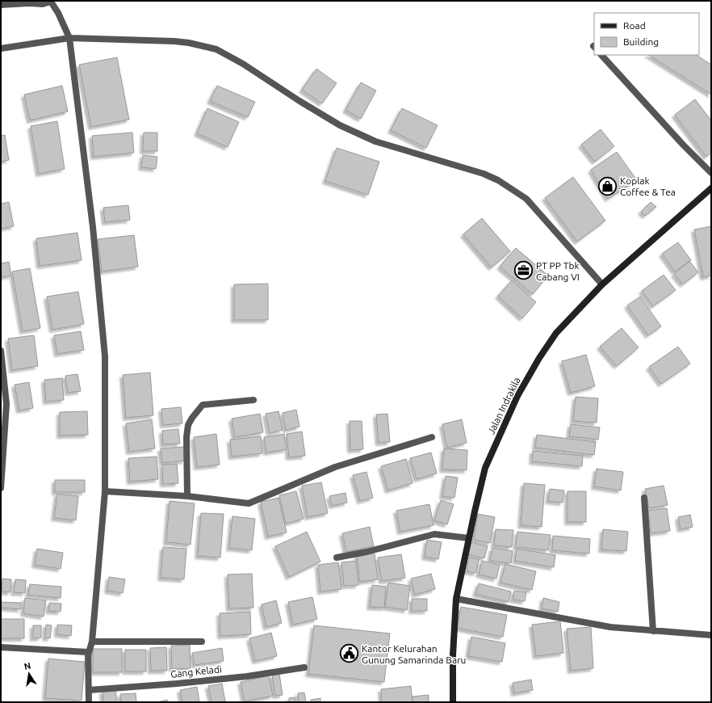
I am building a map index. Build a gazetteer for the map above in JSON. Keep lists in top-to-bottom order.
{
  "streets": {
    "street": ["Jalan Indrakila", "Gang Keladi"]
  },
  "places": {
    "shop": ["Koplak Coffee & Tea"],
    "office": ["PT PP Tbk Cabang VI"],
    "public building": ["Kantor Kelurahan Gunung Samarinda Baru"]
  },
  "legend": ["Road", "Building"],
  "north": "top"
}
